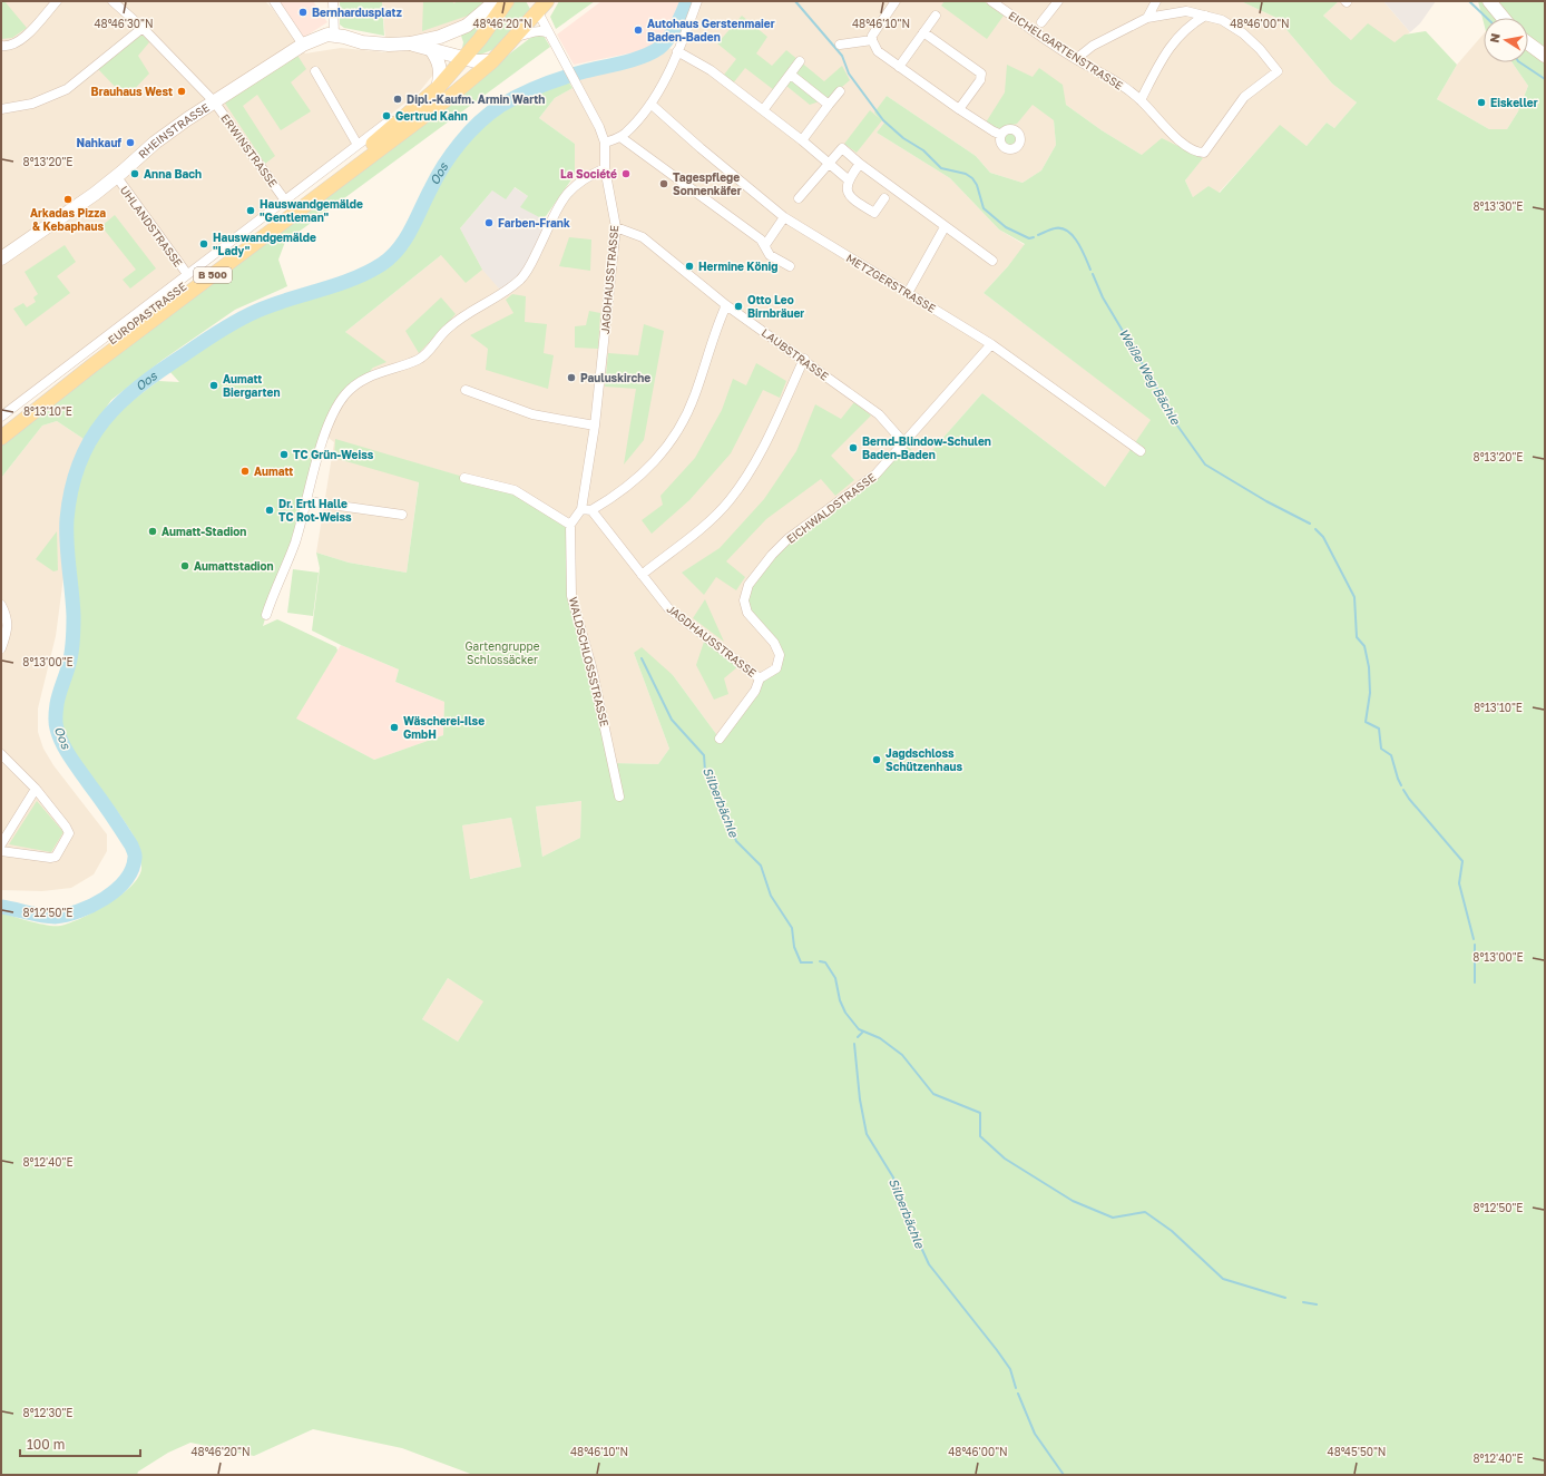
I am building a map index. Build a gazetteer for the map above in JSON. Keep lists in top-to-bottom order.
{
  "streets": {
    "main road": ["B 500", "EUROPASTRASSE"],
    "street": [
      "EICHELGARTENSTRASSE",
      "RHEINSTRASSE",
      "ERWINSTRASSE",
      "UHLANDSTRASSE",
      "JAGDHAUSSTRASSE",
      "METZGERSTRASSE",
      "LAUBSTRASSE",
      "EICHWALDSTRASSE",
      "WALDSCHLOSSSTRASSE"
    ]
  },
  "crossings": [
    ["RHEINSTRASSE", "ERWINSTRASSE"],
    ["RHEINSTRASSE", "UHLANDSTRASSE"],
    ["B 500", "JAGDHAUSSTRASSE"],
    ["B 500", "EUROPASTRASSE"],
    ["JAGDHAUSSTRASSE", "LAUBSTRASSE"],
    ["JAGDHAUSSTRASSE", "EICHWALDSTRASSE"],
    ["JAGDHAUSSTRASSE", "WALDSCHLOSSSTRASSE"],
    ["METZGERSTRASSE", "EICHWALDSTRASSE"],
    ["LAUBSTRASSE", "EICHWALDSTRASSE"]
  ],
  "water": ["Oos", "Weiße Weg Bächle", "Silberbächle"],
  "parks": ["Gartengruppe Schlossäcker"],
  "places": [
    "Bernhardusplatz",
    "Autohaus Gerstenmaier Baden-Baden",
    "Brauhaus West",
    "Dipl.-Kaufm. Armin Warth",
    "Eiskeller",
    "Gertrud Kahn",
    "Nahkauf",
    "Anna Bach",
    "La Société",
    "Tagespflege Sonnenkäfer",
    "Arkadas Pizza & Kebaphaus",
    "Hauswandgemälde \"Gentleman\"",
    "Farben-Frank",
    "Hauswandgemälde \"Lady\"",
    "Hermine König",
    "Otto Leo Birnbräuer",
    "Pauluskirche",
    "Aumatt Biergarten",
    "Bernd-Blindow-Schulen Baden-Baden",
    "TC Grün-Weiss",
    "Aumatt",
    "Dr. Ertl Halle TC Rot-Weiss",
    "Aumatt-Stadion",
    "Aumattstadion",
    "Wäscherei-Ilse GmbH",
    "Jagdschloss Schützenhaus"
  ],
  "scale_bar": "100 m",
  "north": "left",
  "coordinates": [
    "48°46'30\"N",
    "48°46'20\"N",
    "48°46'10\"N",
    "48°46'00\"N",
    "8°13'20\"E",
    "8°13'30\"E",
    "8°13'10\"E",
    "8°13'00\"E",
    "8°12'50\"E",
    "8°12'40\"E",
    "8°12'30\"E",
    "48°45'50\"N"
  ]
}
